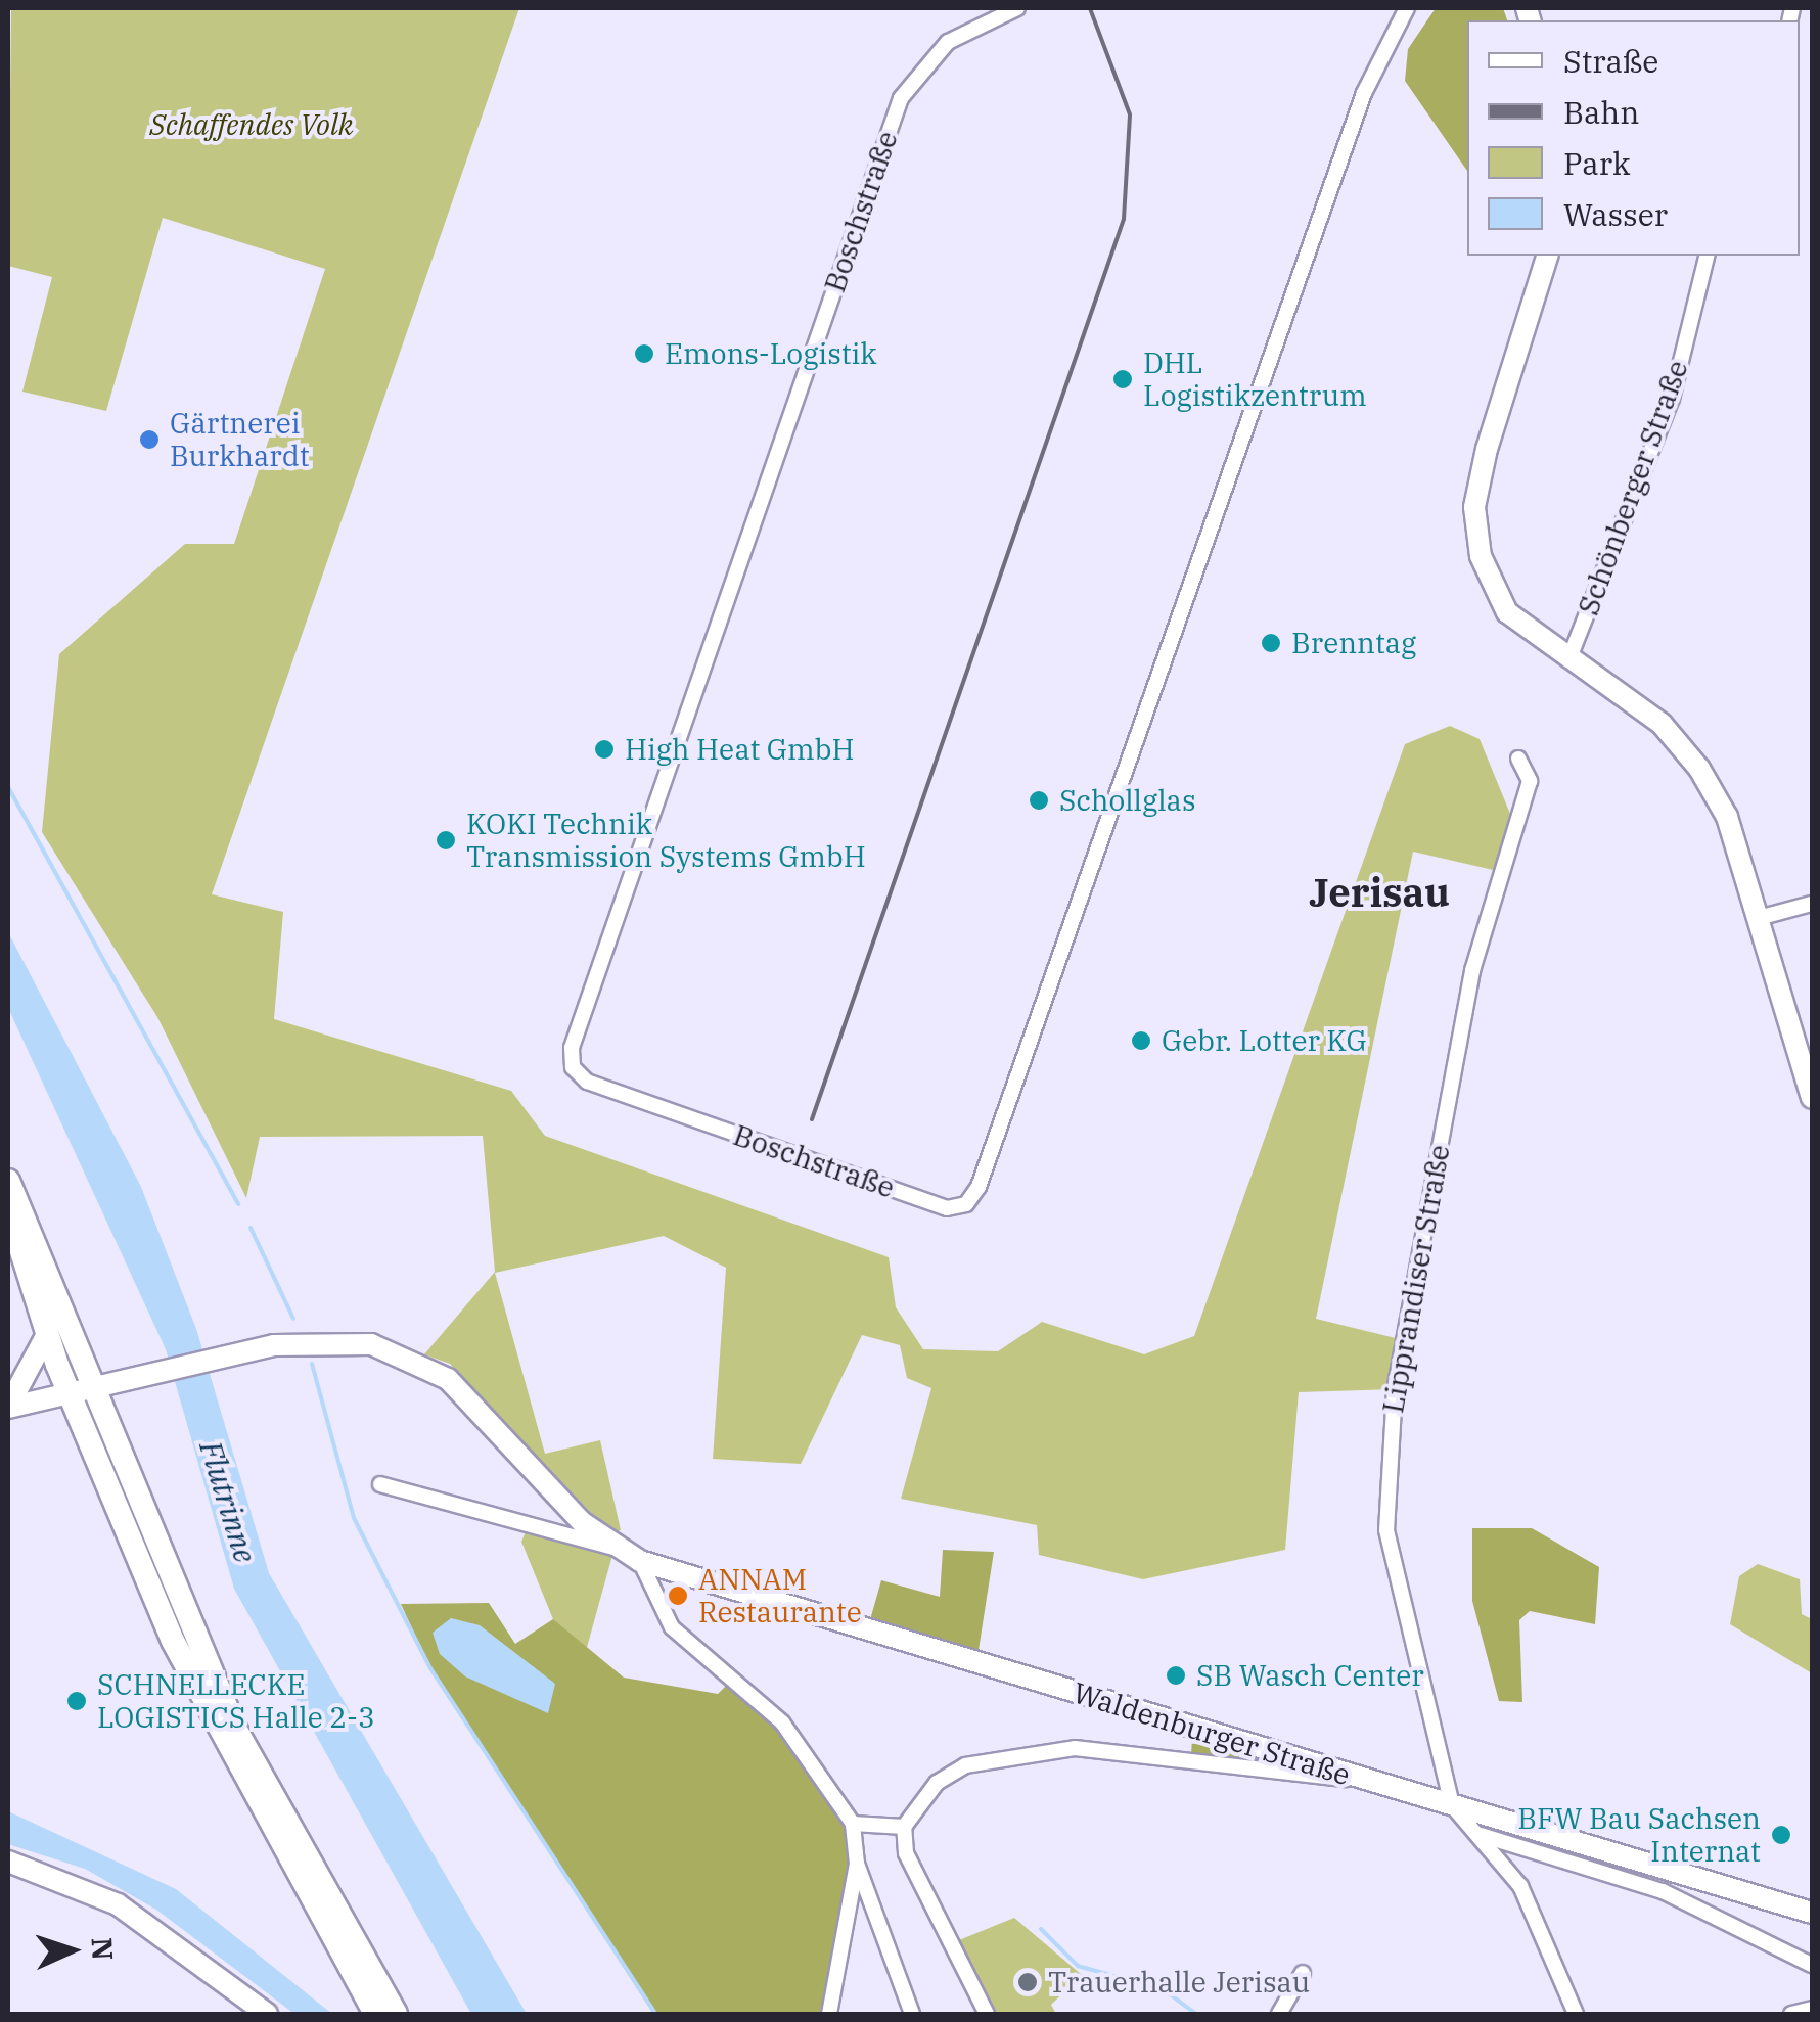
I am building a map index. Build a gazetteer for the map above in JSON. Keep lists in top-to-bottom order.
{
  "streets": {
    "street": [
      "Boschstraße",
      "Schönberger Straße",
      "Lipprandiser Straße",
      "Waldenburger Straße"
    ]
  },
  "crossings": [
    ["Lipprandiser Straße", "Waldenburger Straße"]
  ],
  "districts": ["Jerisau"],
  "water": ["Flutrinne"],
  "parks": ["Schaffendes Volk"],
  "places": [
    "Emons-Logistik",
    "DHL Logistikzentrum",
    "Gärtnerei Burkhardt",
    "Brenntag",
    "High Heat GmbH",
    "Schollglas",
    "KOKI Technik Transmission Systems GmbH",
    "Gebr. Lotter KG",
    "ANNAM Restaurante",
    "SB Wasch Center",
    "SCHNELLECKE LOGISTICS Halle 2-3",
    "BFW Bau Sachsen Internat",
    "Trauerhalle Jerisau"
  ],
  "legend": [
    "Straße",
    "Bahn",
    "Park",
    "Wasser"
  ],
  "north": "right"
}
